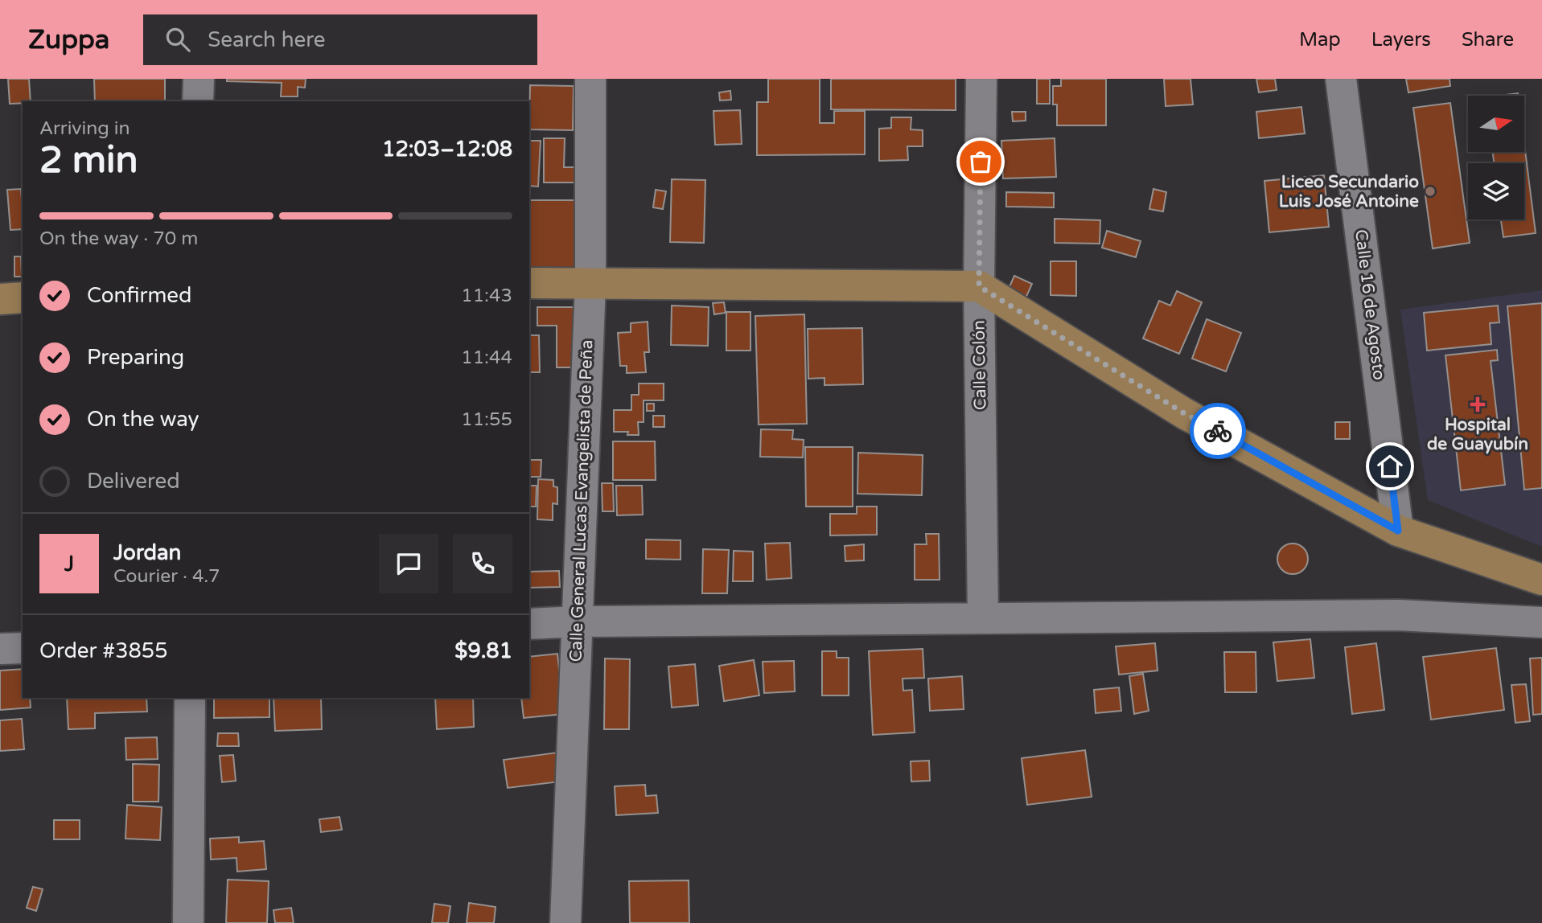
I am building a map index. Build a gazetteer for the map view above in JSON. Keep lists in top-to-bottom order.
{
  "streets": {
    "street": ["Calle 16 de Agosto", "Calle Colón", "Calle General Lucas Evangelista de Peña"]
  },
  "places": {
    "other": ["Liceo Secundario Luis José Antoine"],
    "health": ["Hospital de Guayubín"]
  },
  "north": "right",
  "page": {
    "header": "Zuppa",
    "search": "Search here",
    "nav": ["Map", "Layers", "Share"],
    "heading": ["2 min", "Arriving in", "12:03–12:08"],
    "panel": [
      "Jordan",
      "Courier · 4.7",
      "Order #3855",
      "$9.81"
    ],
    "bar": "On the way · 70 m",
    "list": [
      ["Confirmed", "11:43"],
      ["Preparing", "11:44"],
      ["On the way", "11:55"],
      "Delivered"
    ],
    "round": "J"
  }
}
